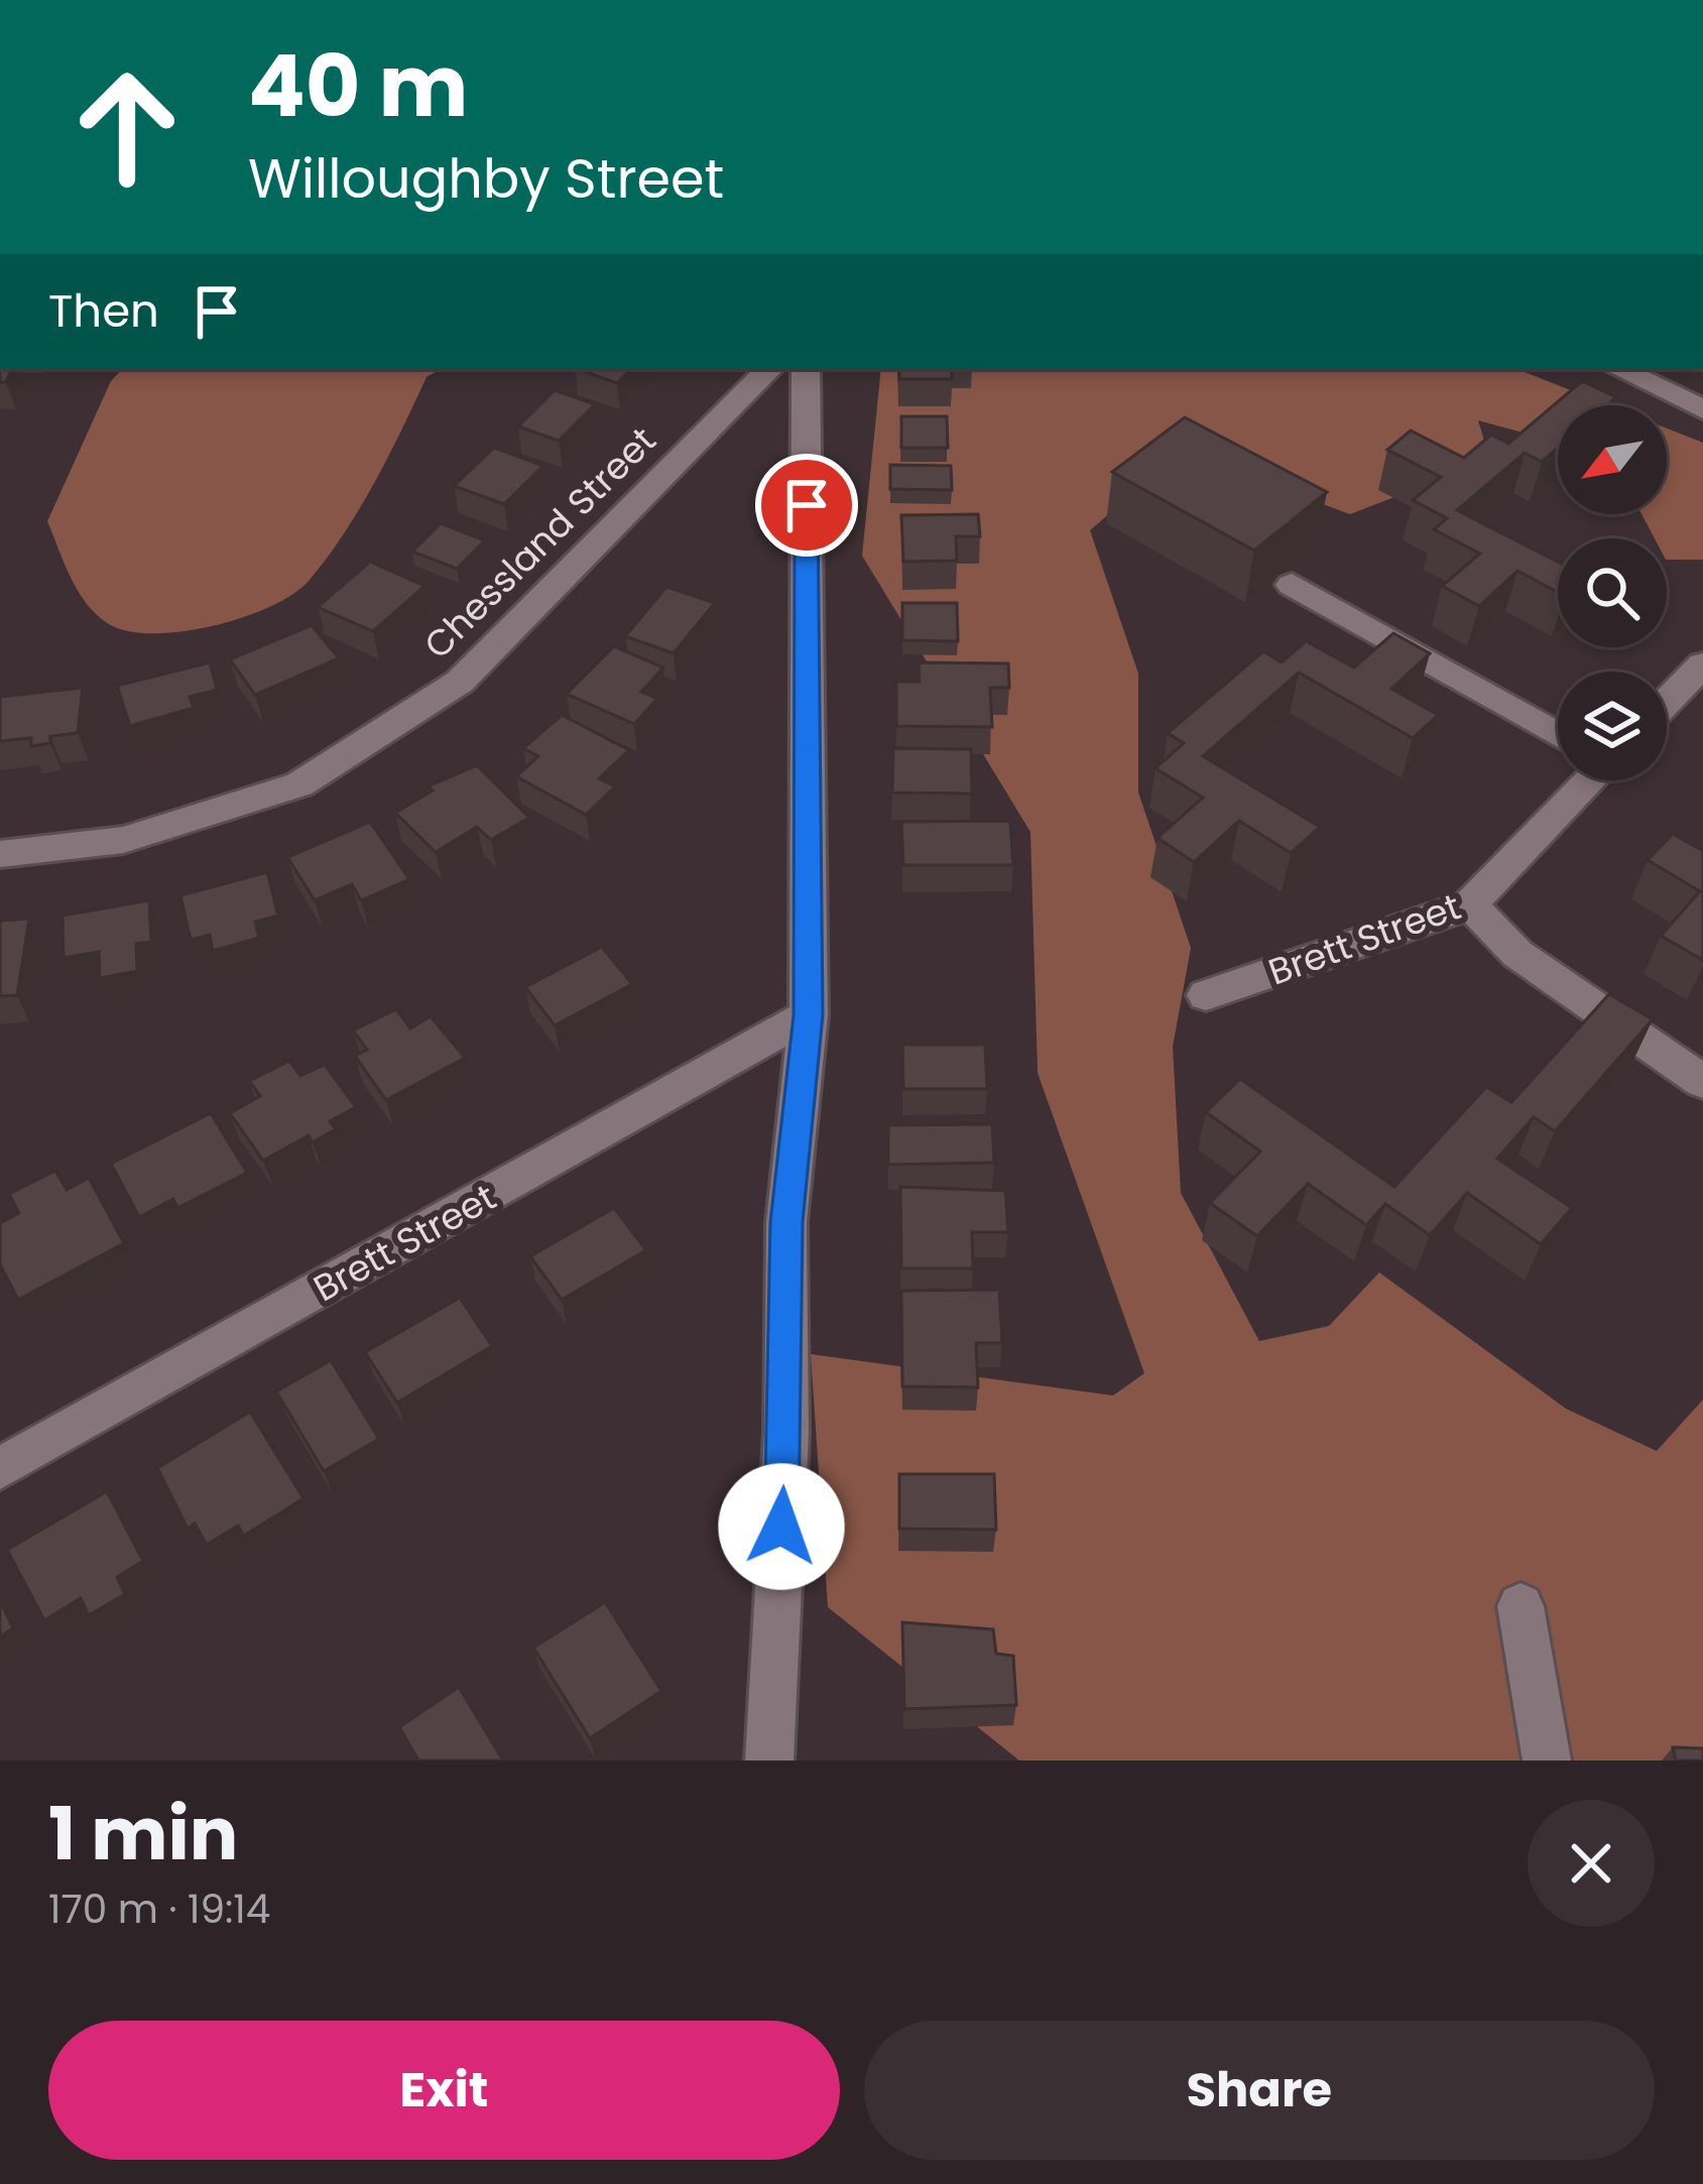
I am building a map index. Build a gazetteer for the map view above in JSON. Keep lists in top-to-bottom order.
{
  "streets": {
    "street": ["Chessland Street", "Brett Street"]
  },
  "north": "bottom left",
  "page": {
    "turn": ["40 m", "Willoughby Street"],
    "then": "Then",
    "heading": ["1 min", "170 m · 19:14"],
    "buttons": ["Exit", "Share"]
  }
}
